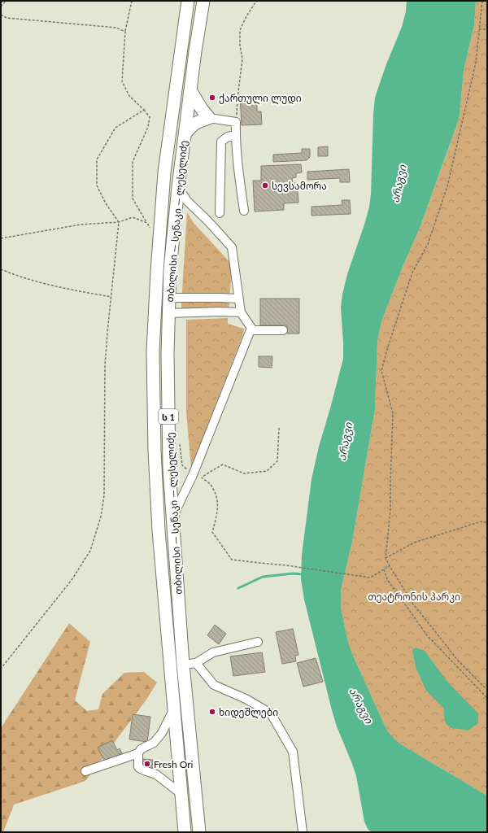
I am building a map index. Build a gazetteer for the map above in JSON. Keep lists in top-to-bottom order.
{
  "streets": {
    "highway": ["თბილისი — სენაკი — ლესელიძე", "ს 1"]
  },
  "water": ["არაგვი"],
  "parks": ["თეატრონის პარკი"],
  "places": [
    "ქართული ლუდი",
    "სევსამორა",
    "ხიდეშლები",
    "Fresh Ori"
  ]
}
